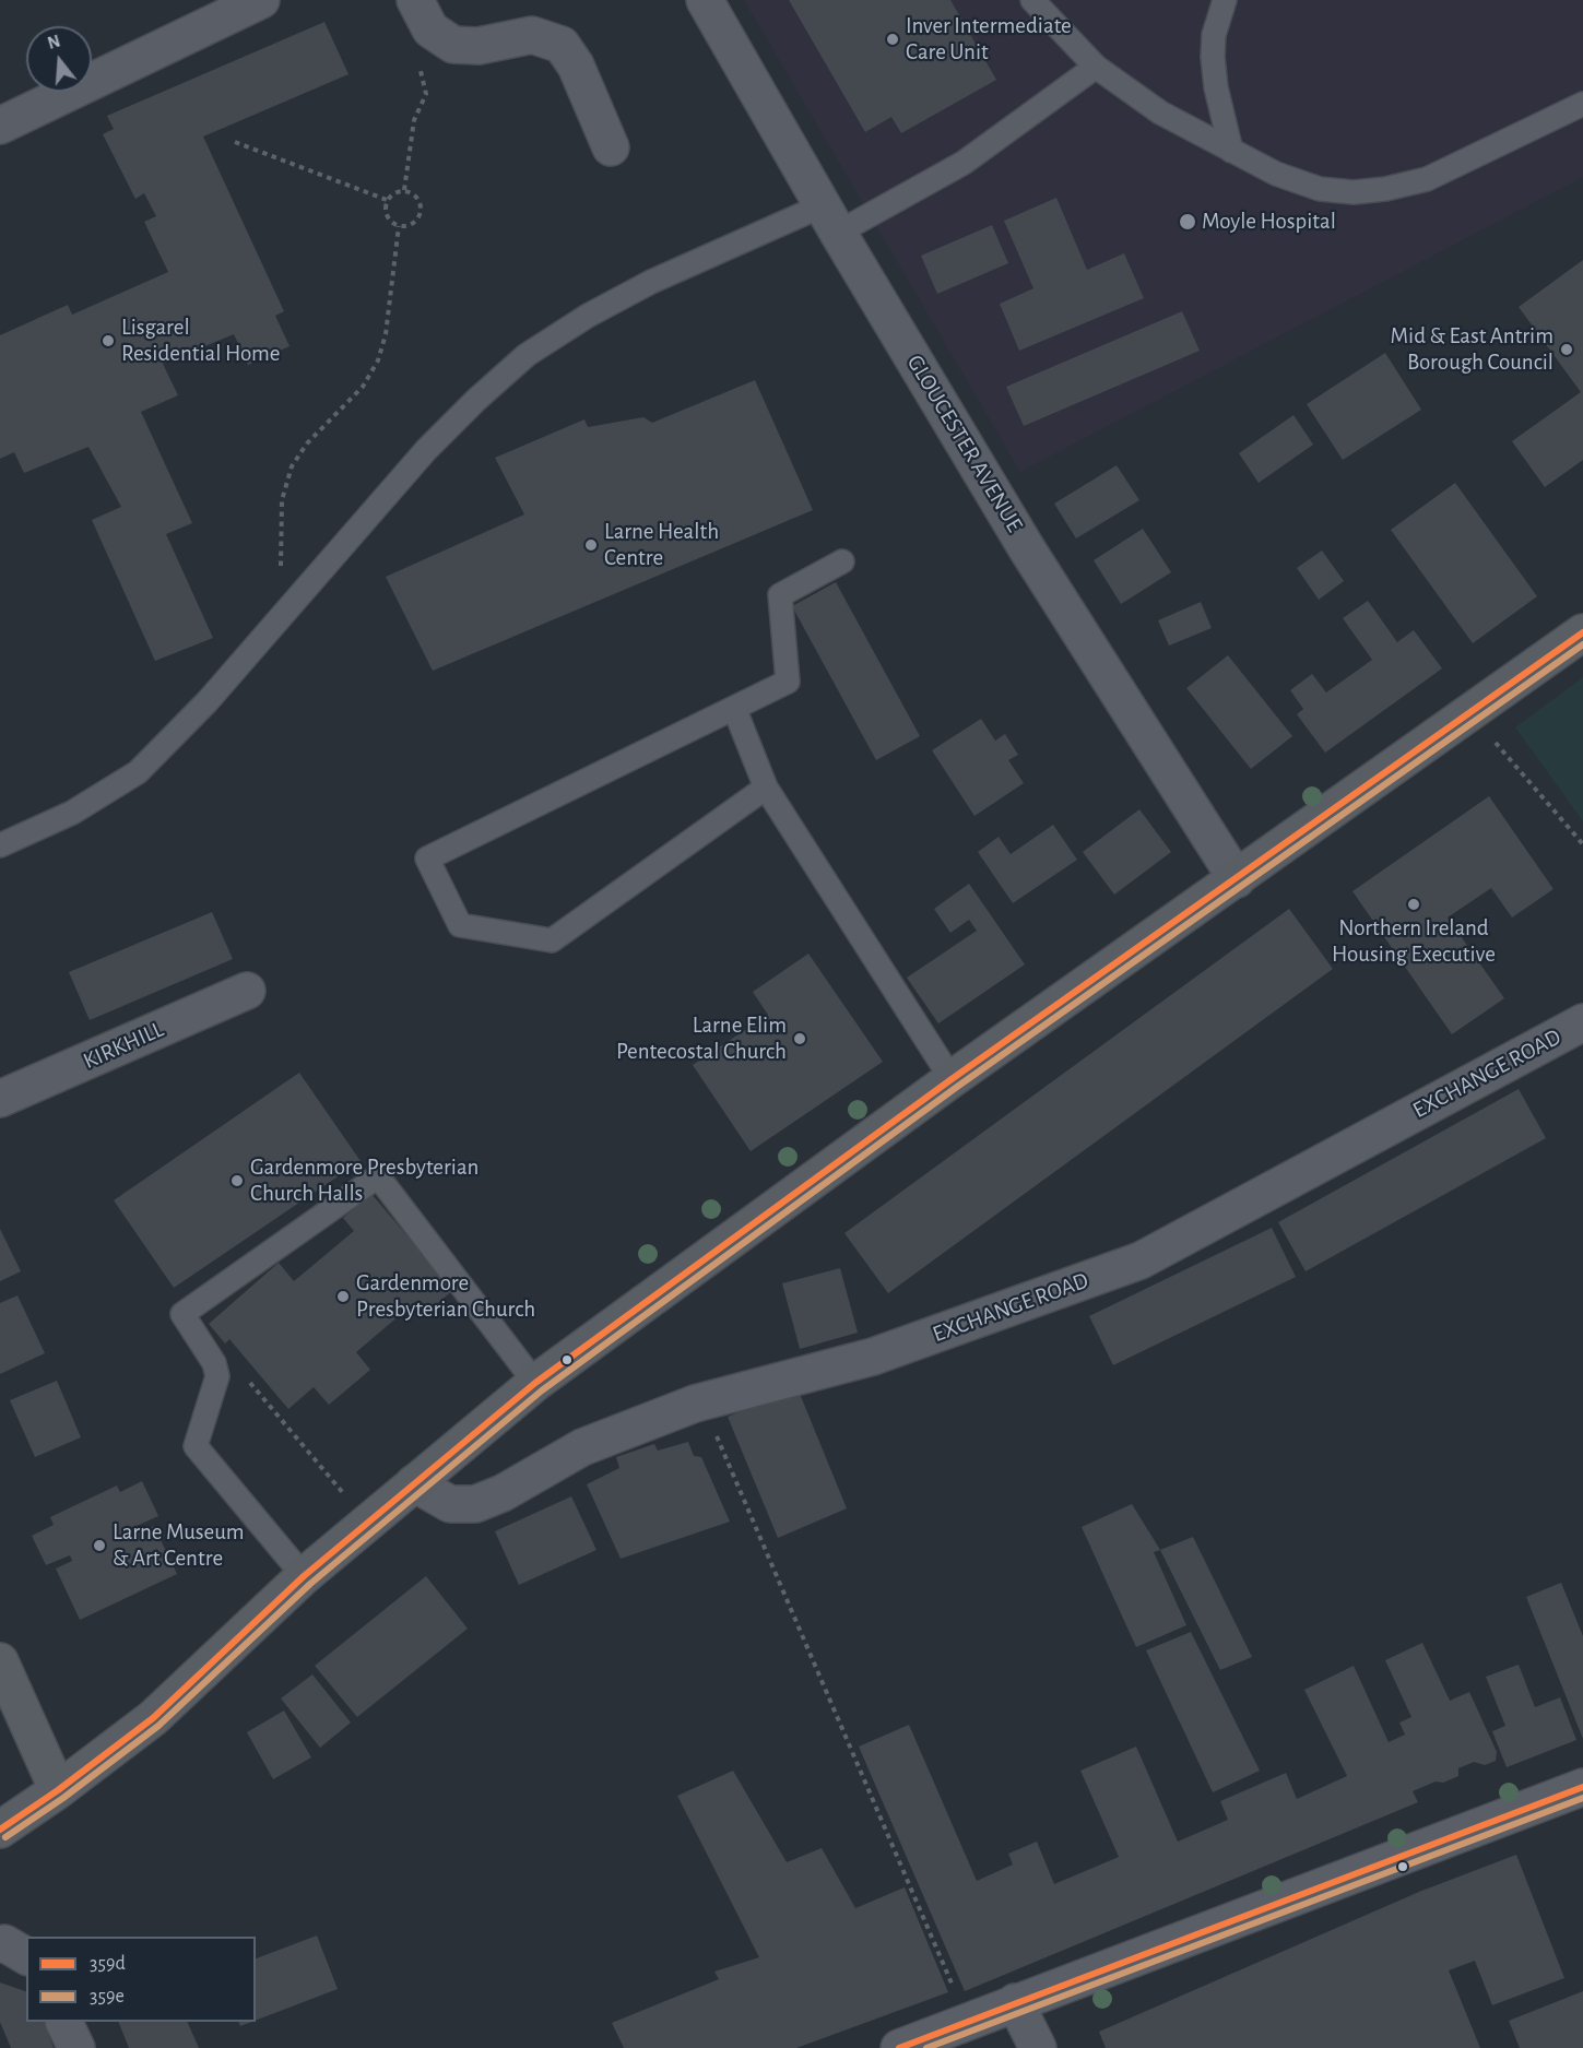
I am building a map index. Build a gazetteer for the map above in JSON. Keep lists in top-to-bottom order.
{
  "streets": {
    "street": ["GLOUCESTER AVENUE", "KIRKHILL", "EXCHANGE ROAD"]
  },
  "places": [
    "Inver Intermediate Care Unit",
    "Moyle Hospital",
    "Lisgarel Residential Home",
    "Mid & East Antrim Borough Council",
    "Larne Health Centre",
    "Northern Ireland Housing Executive",
    "Larne Elim Pentecostal Church",
    "Gardenmore Presbyterian Church Halls",
    "Gardenmore Presbyterian Church",
    "Larne Museum & Art Centre"
  ],
  "lines": ["transit line 359d", "transit line 359e"],
  "legend": ["359d", "359e"],
  "north": "top"
}
